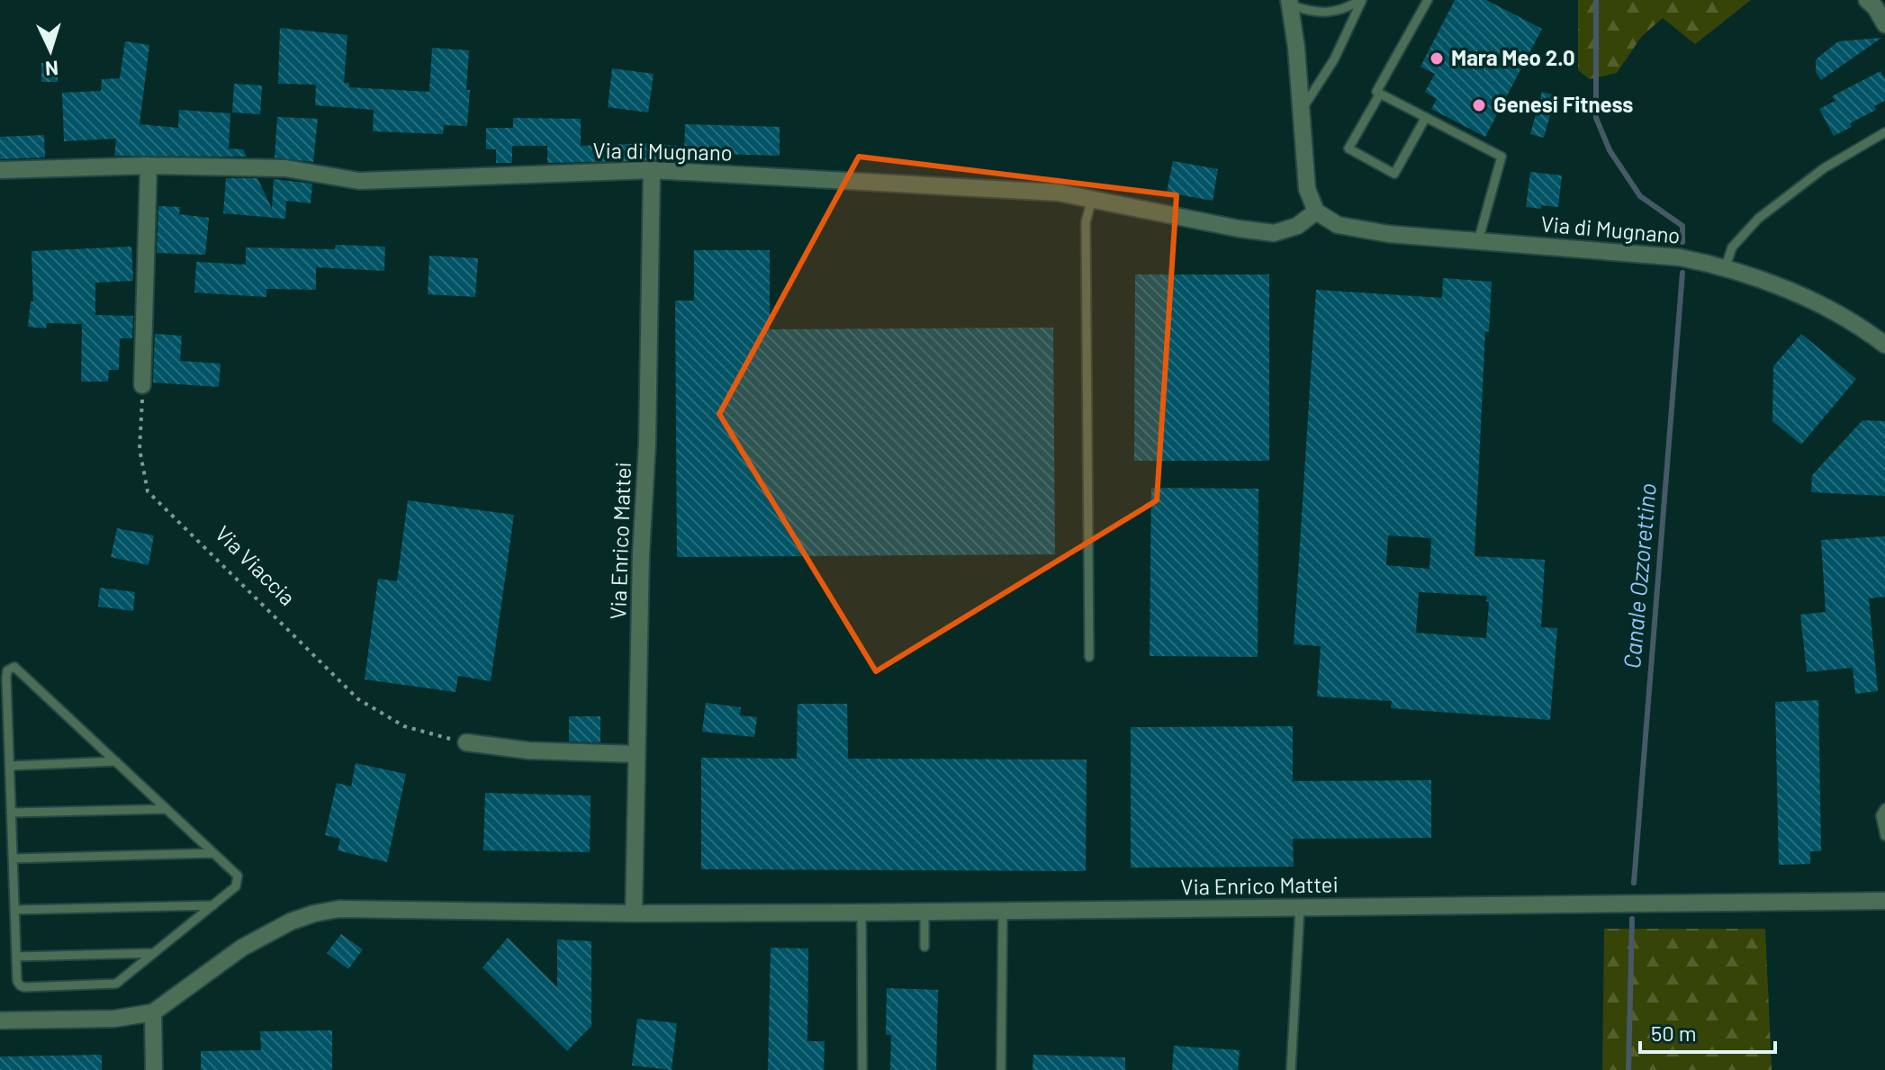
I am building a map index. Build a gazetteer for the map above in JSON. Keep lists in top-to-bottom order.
{
  "streets": {
    "street": ["Via di Mugnano", "Via Enrico Mattei"],
    "path": ["Via Viaccia"]
  },
  "crossings": [
    ["Via di Mugnano", "Via Enrico Mattei"]
  ],
  "water": ["Canale Ozzorettino"],
  "places": ["Mara Meo 2.0", "Genesi Fitness"],
  "scale_bar": "50 m",
  "north": "bottom"
}
